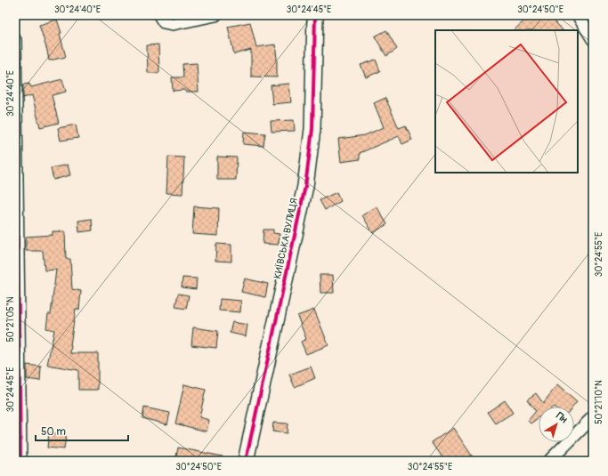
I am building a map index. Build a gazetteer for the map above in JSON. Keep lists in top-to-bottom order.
{
  "streets": {
    "street": ["КИЇВСЬКА ВУЛИЦЯ"]
  },
  "scale_bar": "50 m",
  "north": "top right",
  "coordinates": [
    "30°24'40\"E",
    "30°24'45\"E",
    "30°24'50\"E",
    "30°24'55\"E",
    "50°21'05\"N",
    "50°21'10\"N"
  ]
}
